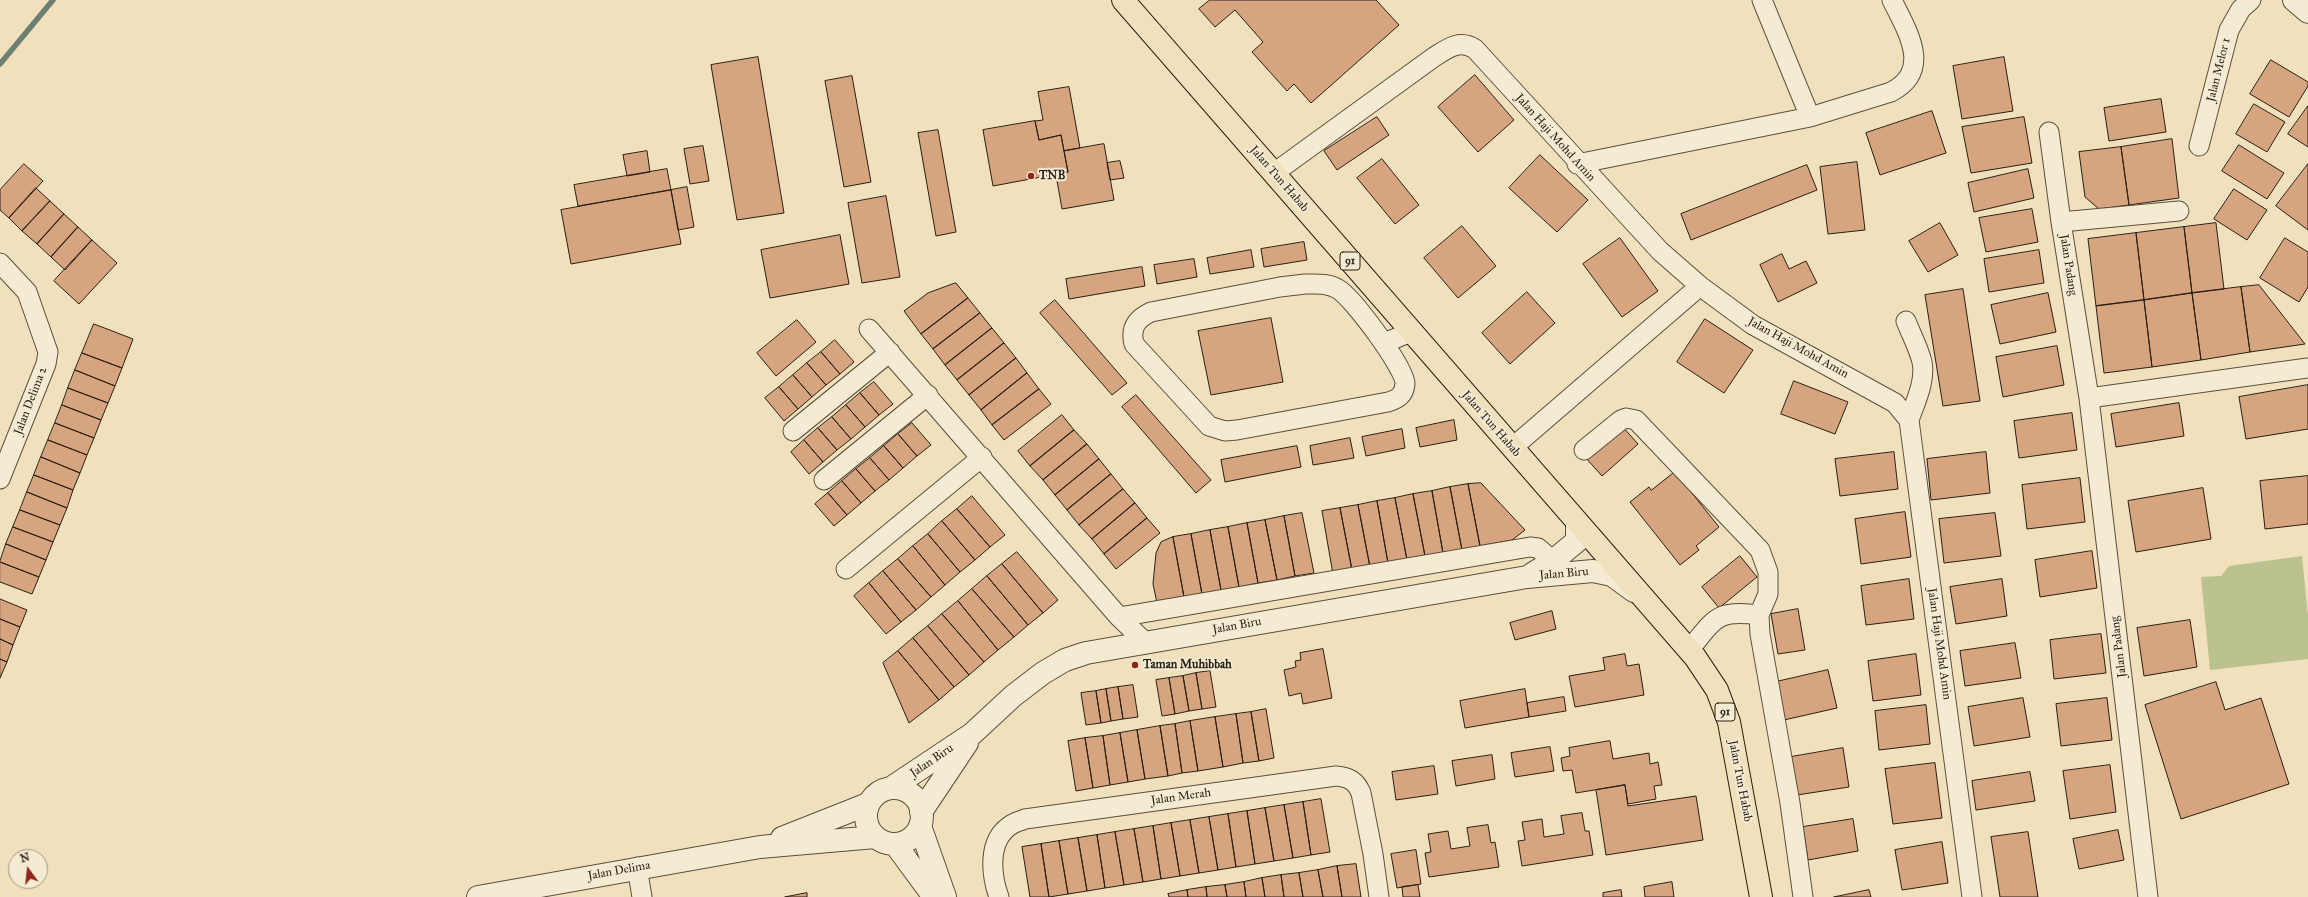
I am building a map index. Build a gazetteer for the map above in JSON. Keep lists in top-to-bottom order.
{
  "streets": {
    "highway": ["Jalan Tun Habab", "91"],
    "street": [
      "Jalan Melor 1",
      "Jalan Haji Mohd Amin",
      "Jalan Padang",
      "Jalan Delima 2",
      "Jalan Biru",
      "Jalan Merah",
      "Jalan Delima"
    ]
  },
  "crossings": [
    ["Jalan Haji Mohd Amin", "Jalan Tun Habab"],
    ["Jalan Tun Habab", "Jalan Biru"],
    ["Jalan Biru", "Jalan Delima"]
  ],
  "places": ["TNB", "Taman Muhibbah"],
  "north": "top"
}
